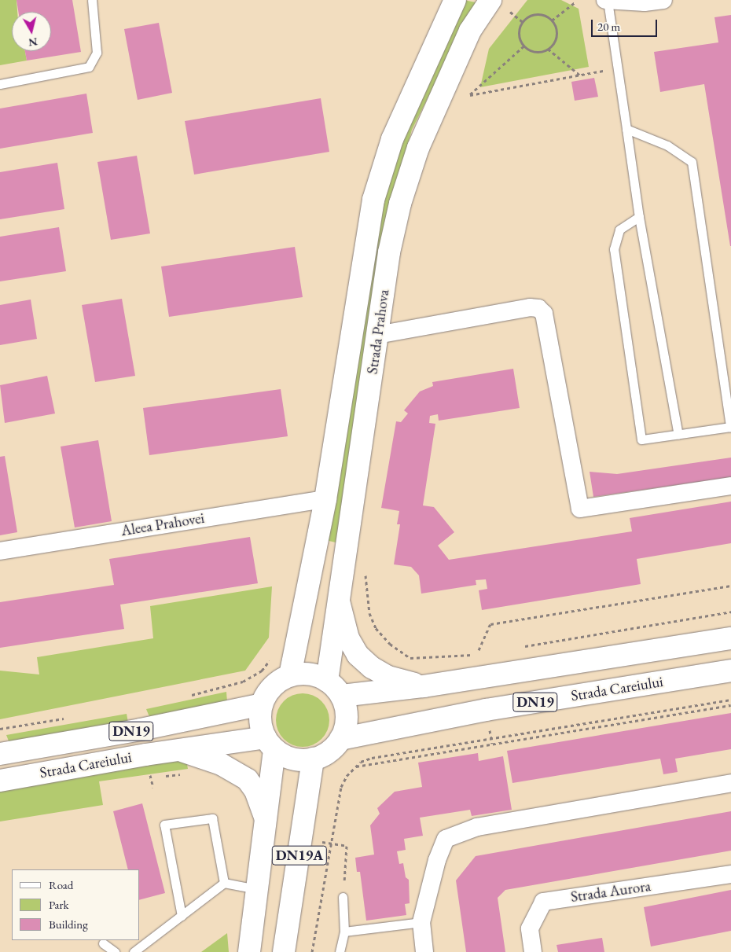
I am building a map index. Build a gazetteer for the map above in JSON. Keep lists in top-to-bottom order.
{
  "streets": {
    "main road": [
      "Strada Prahova",
      "Strada Careiului",
      "DN19",
      "DN19A"
    ],
    "street": ["Aleea Prahovei", "Strada Aurora"]
  },
  "crossings": [
    ["Strada Prahova", "Aleea Prahovei"],
    ["Strada Prahova", "Strada Careiului"],
    ["Strada Prahova", "DN19"],
    ["Strada Prahova", "DN19A"],
    ["Strada Careiului", "DN19"],
    ["Strada Careiului", "DN19A"],
    ["DN19", "DN19A"]
  ],
  "legend": ["Road", "Park", "Building"],
  "scale_bar": "20 m",
  "north": "bottom"
}
